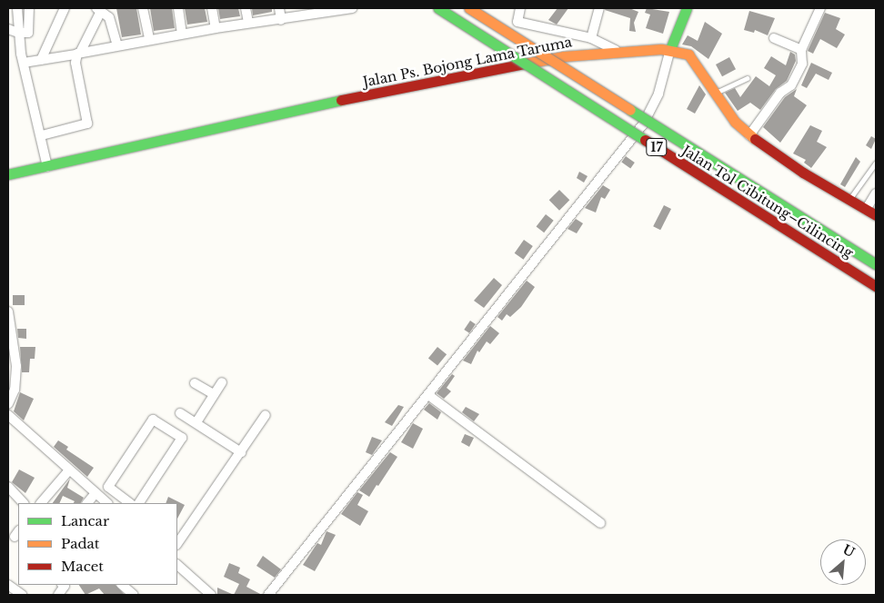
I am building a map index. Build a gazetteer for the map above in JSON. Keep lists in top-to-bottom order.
{
  "streets": {
    "main road": ["Jalan Ps. Bojong Lama Taruma", "17", "Jalan Tol Cibitung–Cilincing"]
  },
  "legend": ["Lancar", "Padat", "Macet"],
  "north": "top right"
}
